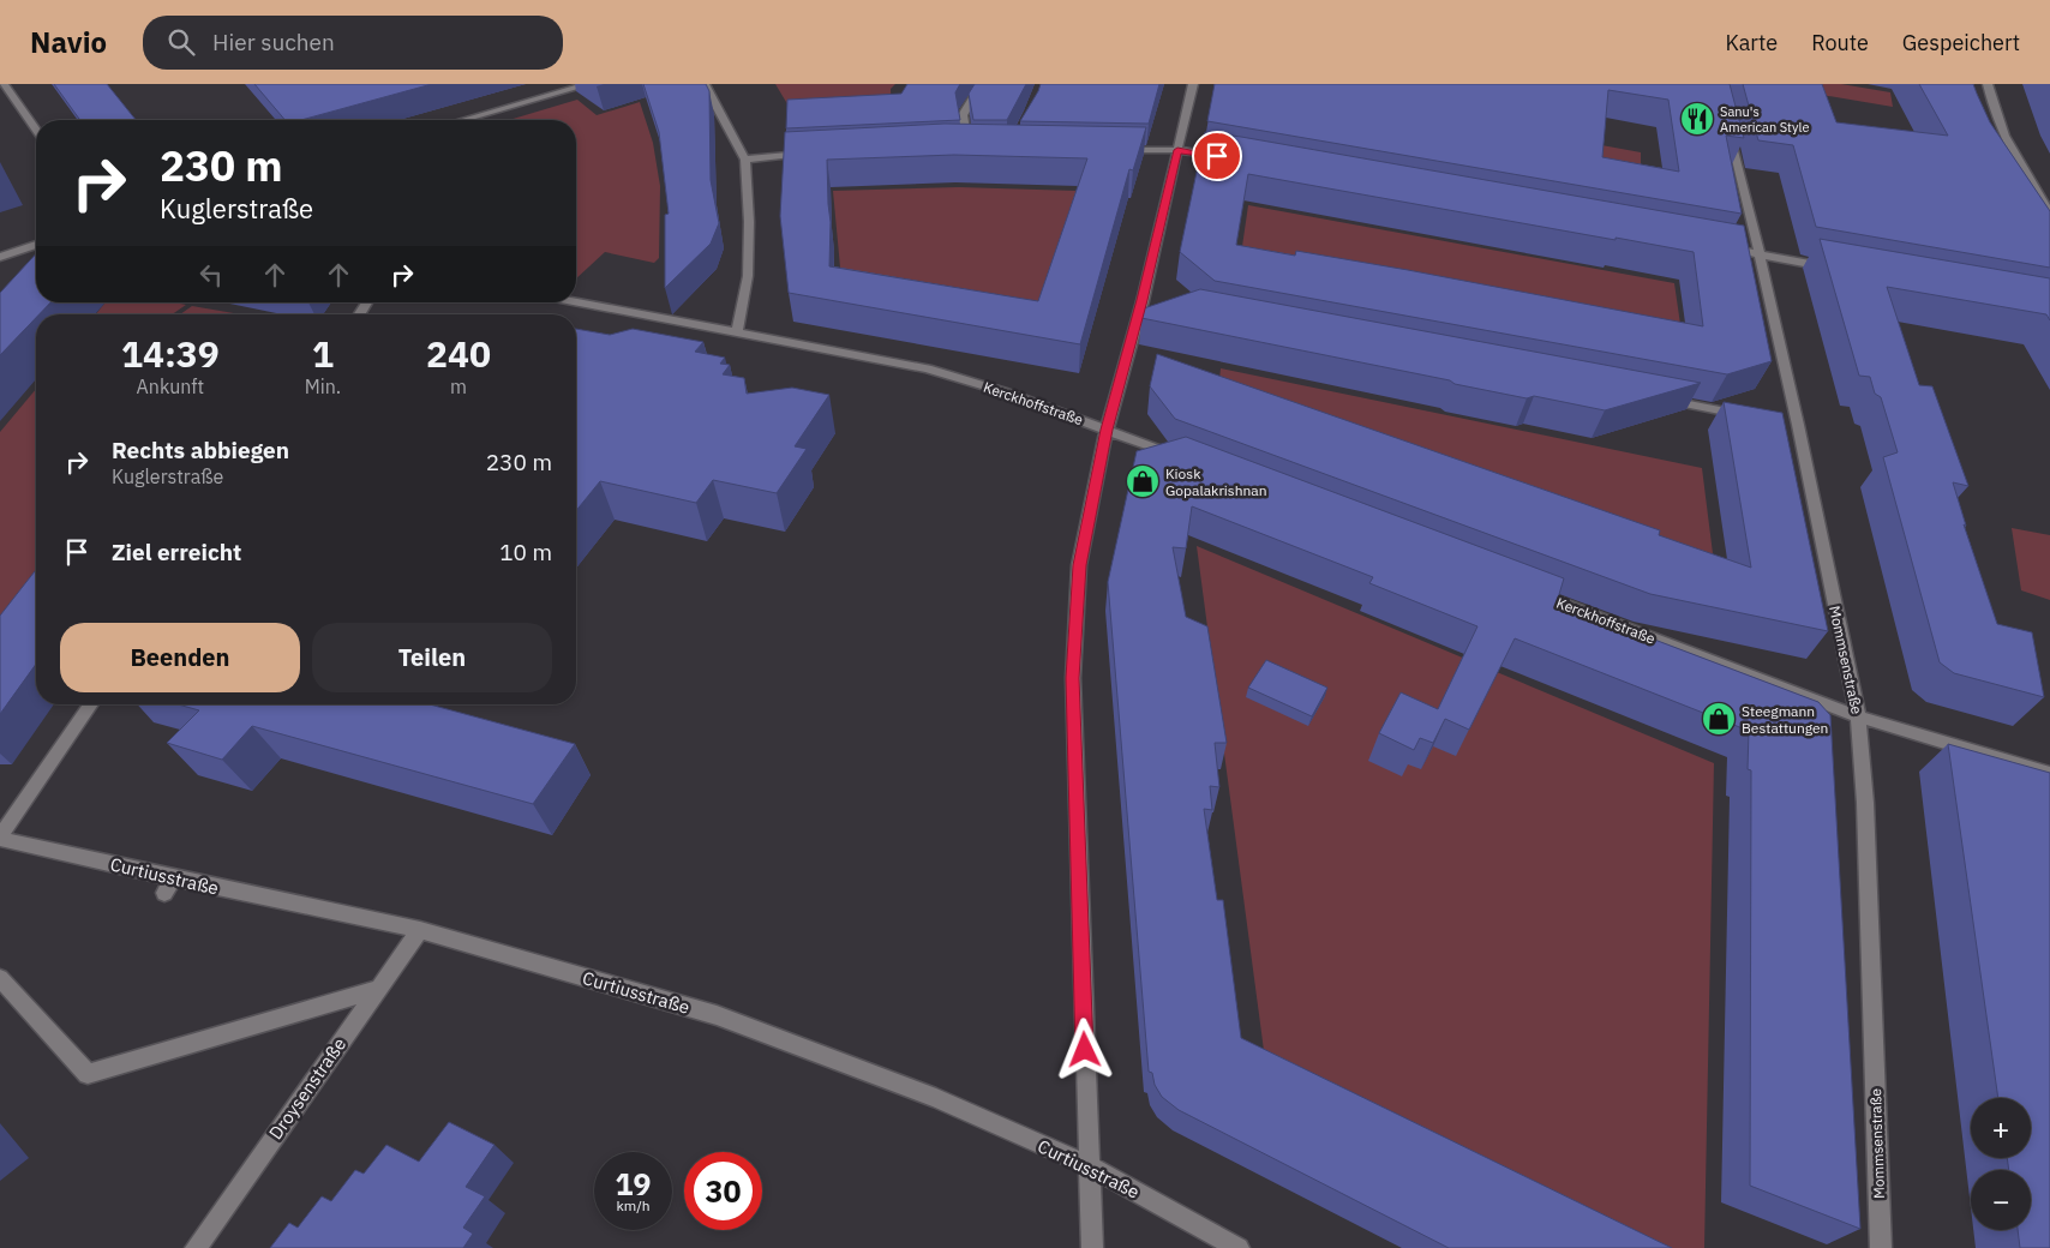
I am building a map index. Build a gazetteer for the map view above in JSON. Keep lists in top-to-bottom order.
{
  "streets": {
    "street": [
      "Kerckhoffstraße",
      "Mommsenstraße",
      "Curtiusstraße",
      "Droysenstraße"
    ]
  },
  "crossings": [
    ["Kerckhoffstraße", "Mommsenstraße"],
    ["Curtiusstraße", "Droysenstraße"]
  ],
  "places": {
    "restaurant": ["Sanu's American Style"],
    "shop": ["Kiosk Gopalakrishnan", "Steegmann Bestattungen"]
  },
  "page": {
    "header": "Navio",
    "search": "Hier suchen",
    "nav": ["Karte", "Route", "Gespeichert"],
    "turn": ["230 m", "Kuglerstraße"],
    "eta": [
      "14:39",
      "Ankunft",
      "1",
      "Min.",
      "240",
      "m"
    ],
    "list": [
      {
        "name": "Rechts abbiegen",
        "note": "Kuglerstraße",
        "value": "230 m"
      },
      {
        "name": "Ziel erreicht",
        "value": "10 m"
      }
    ],
    "buttons": ["Beenden", "Teilen"],
    "map_buttons": ["+", "−"],
    "speed": "19 km/h",
    "limit": "30"
  }
}
